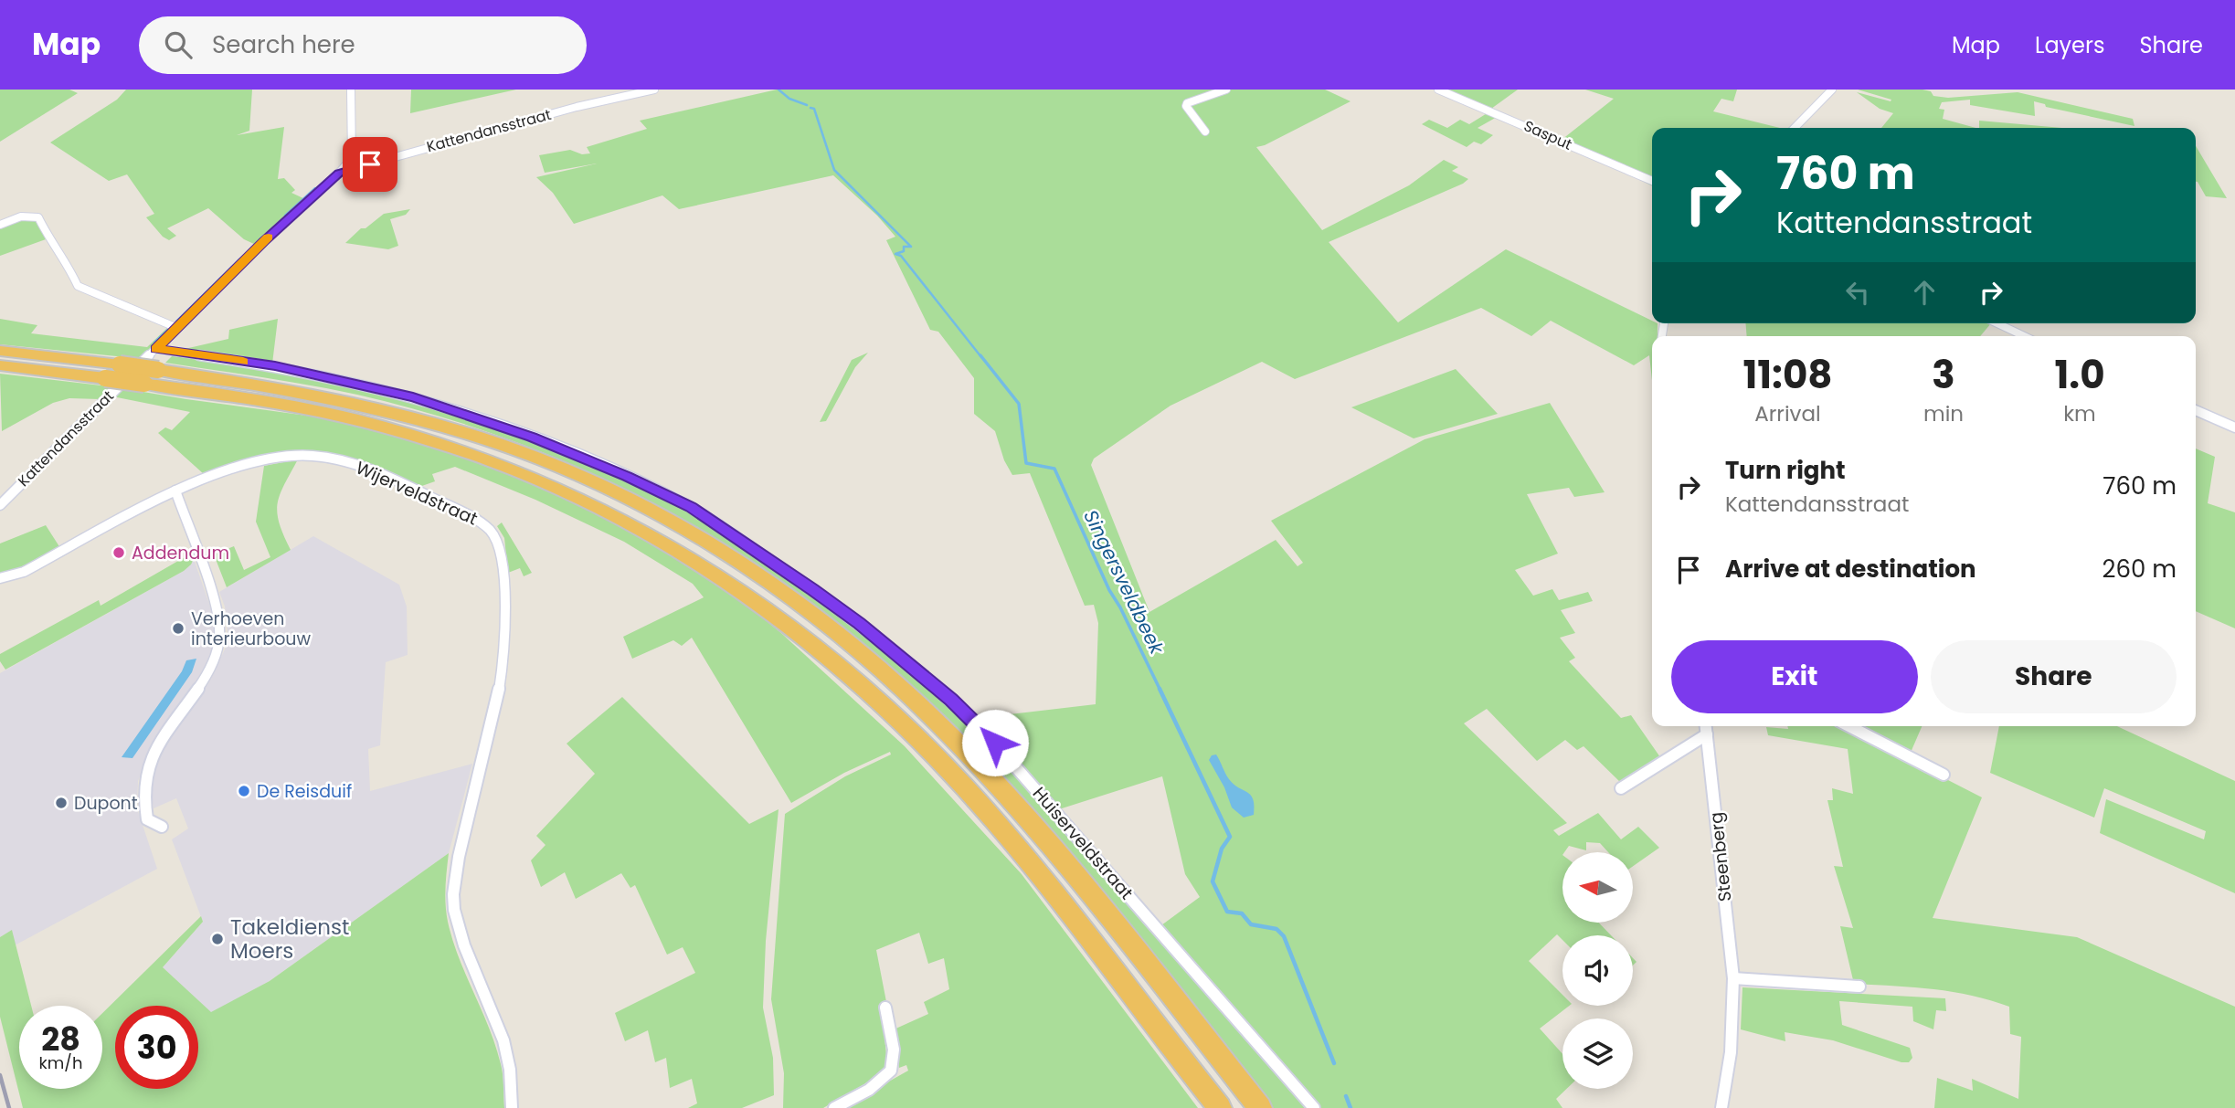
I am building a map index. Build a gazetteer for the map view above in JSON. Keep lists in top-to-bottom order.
{
  "streets": {
    "street": [
      "Kattendansstraat",
      "Sasput",
      "Wijerveldstraat",
      "Huiserveldstraat",
      "Steenberg"
    ]
  },
  "crossings": [
    ["Kattendansstraat", "Huiserveldstraat"]
  ],
  "water": ["Singersveldbeek"],
  "places": [
    "Addendum",
    "Verhoeven interieurbouw",
    "De Reisduif",
    "Dupont",
    "Takeldienst Moers"
  ],
  "north": "left",
  "page": {
    "header": "Map",
    "search": "Search here",
    "nav": ["Map", "Layers", "Share"],
    "turn": ["760 m", "Kattendansstraat"],
    "eta": [
      "11:08",
      "Arrival",
      "3",
      "min",
      "1.0",
      "km"
    ],
    "list": [
      {
        "name": "Turn right",
        "note": "Kattendansstraat",
        "value": "760 m"
      },
      {
        "name": "Arrive at destination",
        "value": "260 m"
      }
    ],
    "buttons": ["Exit", "Share"],
    "speed": "28 km/h",
    "limit": "30"
  }
}
